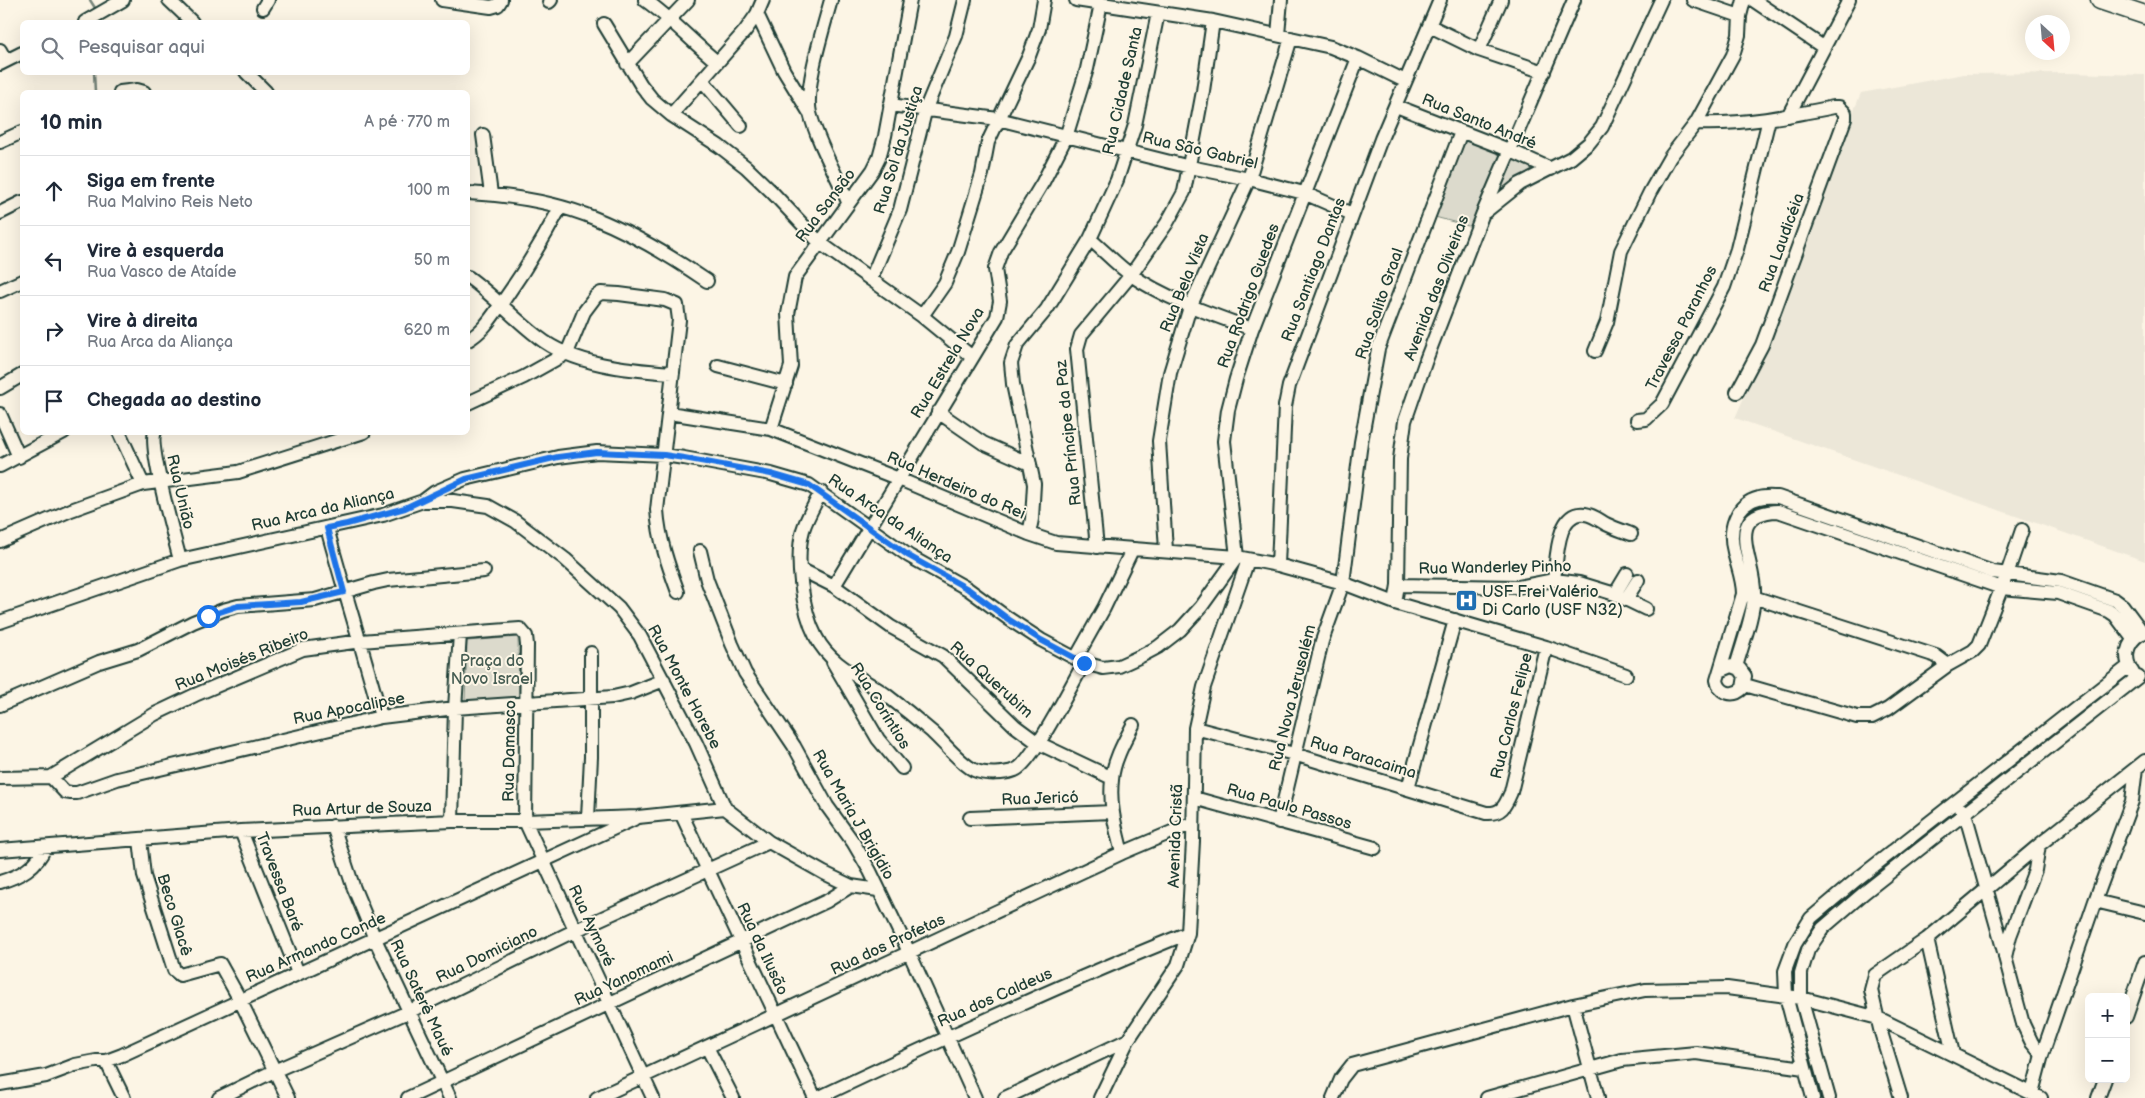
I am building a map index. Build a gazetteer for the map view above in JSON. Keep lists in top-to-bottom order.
{
  "streets": {
    "street": [
      "Rua Cidade Santa",
      "Rua Santo André",
      "Rua Sol da Justiça",
      "Rua São Gabriel",
      "Rua Sansão",
      "Rua Laudicéia",
      "Rua Santiago Dantas",
      "Rua Bela Vista",
      "Avenida das Oliveiras",
      "Rua Rodrigo Guedes",
      "Rua Salito Graal",
      "Travessa Paranhos",
      "Rua Estrela Nova",
      "Rua Príncipe da Paz",
      "Rua Herdeiro do Rei",
      "Rua União",
      "Rua Arca da Aliança",
      "Rua Wanderley Pinho",
      "Rua Moisés Ribeiro",
      "Rua Querubim",
      "Rua Monte Horebe",
      "Rua Nova Jerusalém",
      "Rua Coríntios",
      "Rua Apocalipse",
      "Rua Carlos Felipe",
      "Rua Damasco",
      "Rua Paracaima",
      "Rua Jericó",
      "Rua Paulo Passos",
      "Rua Artur de Souza",
      "Rua Maria J Brigídio",
      "Avenida Cristã",
      "Travessa Baré",
      "Beco Glacê",
      "Rua Aymoré",
      "Rua dos Profetas",
      "Rua Armando Conde",
      "Rua da Ilusão",
      "Rua Domiciano",
      "Rua Yanomami",
      "Rua Saterê Maué",
      "Rua dos Caldeus"
    ]
  },
  "crossings": [
    ["Rua Cidade Santa", "Rua São Gabriel"],
    ["Rua Cidade Santa", "Rua Herdeiro do Rei"],
    ["Rua Santo André", "Rua Santiago Dantas"],
    ["Rua Santo André", "Avenida das Oliveiras"],
    ["Rua Santo André", "Rua Salito Graal"],
    ["Rua Sol da Justiça", "Rua São Gabriel"],
    ["Rua São Gabriel", "Rua Sansão"],
    ["Rua São Gabriel", "Rua Santiago Dantas"],
    ["Rua São Gabriel", "Rua Bela Vista"],
    ["Rua São Gabriel", "Rua Rodrigo Guedes"],
    ["Rua São Gabriel", "Rua Estrela Nova"],
    ["Rua São Gabriel", "Rua Príncipe da Paz"],
    ["Rua Sansão", "Rua Herdeiro do Rei"],
    ["Rua Santiago Dantas", "Rua Herdeiro do Rei"],
    ["Rua Bela Vista", "Rua Herdeiro do Rei"],
    ["Avenida das Oliveiras", "Rua Herdeiro do Rei"],
    ["Avenida das Oliveiras", "Rua Wanderley Pinho"],
    ["Rua Rodrigo Guedes", "Rua Herdeiro do Rei"],
    ["Rua Rodrigo Guedes", "Rua Arca da Aliança"],
    ["Rua Rodrigo Guedes", "Avenida Cristã"],
    ["Rua Salito Graal", "Rua Herdeiro do Rei"],
    ["Rua Salito Graal", "Rua Nova Jerusalém"],
    ["Rua Estrela Nova", "Rua Herdeiro do Rei"],
    ["Rua Estrela Nova", "Rua Arca da Aliança"],
    ["Rua Estrela Nova", "Rua Querubim"],
    ["Rua Príncipe da Paz", "Rua Herdeiro do Rei"],
    ["Rua Herdeiro do Rei", "Rua Arca da Aliança"],
    ["Rua Herdeiro do Rei", "Rua Nova Jerusalém"],
    ["Rua Herdeiro do Rei", "Rua Carlos Felipe"],
    ["Rua Herdeiro do Rei", "Avenida Cristã"],
    ["Rua União", "Rua Arca da Aliança"],
    ["Rua Arca da Aliança", "Rua Monte Horebe"],
    ["Rua Arca da Aliança", "Avenida Cristã"],
    ["Rua Moisés Ribeiro", "Rua Apocalipse"],
    ["Rua Moisés Ribeiro", "Rua Damasco"],
    ["Rua Monte Horebe", "Rua Apocalipse"],
    ["Rua Monte Horebe", "Rua Artur de Souza"],
    ["Rua Monte Horebe", "Rua Maria J Brigídio"],
    ["Rua Monte Horebe", "Rua Domiciano"],
    ["Rua Monte Horebe", "Rua Yanomami"],
    ["Rua Nova Jerusalém", "Rua Paracaima"],
    ["Rua Nova Jerusalém", "Rua Paulo Passos"],
    ["Rua Apocalipse", "Rua Damasco"],
    ["Rua Carlos Felipe", "Rua Paracaima"],
    ["Rua Damasco", "Rua Artur de Souza"],
    ["Rua Damasco", "Rua Aymoré"],
    ["Rua Paracaima", "Avenida Cristã"],
    ["Rua Paulo Passos", "Avenida Cristã"],
    ["Rua Artur de Souza", "Travessa Baré"],
    ["Rua Artur de Souza", "Beco Glacê"],
    ["Rua Artur de Souza", "Rua Aymoré"],
    ["Rua Artur de Souza", "Rua Armando Conde"],
    ["Rua Artur de Souza", "Rua da Ilusão"],
    ["Rua Artur de Souza", "Rua Saterê Maué"],
    ["Rua Maria J Brigídio", "Rua dos Profetas"],
    ["Rua Maria J Brigídio", "Rua dos Caldeus"],
    ["Avenida Cristã", "Rua dos Profetas"],
    ["Avenida Cristã", "Rua dos Caldeus"],
    ["Travessa Baré", "Rua Armando Conde"],
    ["Beco Glacê", "Rua Armando Conde"],
    ["Rua Aymoré", "Rua dos Profetas"],
    ["Rua Aymoré", "Rua Armando Conde"],
    ["Rua Aymoré", "Rua Domiciano"],
    ["Rua Aymoré", "Rua Yanomami"],
    ["Rua dos Profetas", "Rua da Ilusão"],
    ["Rua Armando Conde", "Rua Saterê Maué"],
    ["Rua da Ilusão", "Rua Domiciano"],
    ["Rua da Ilusão", "Rua Yanomami"],
    ["Rua da Ilusão", "Rua dos Caldeus"],
    ["Rua Domiciano", "Rua Saterê Maué"],
    ["Rua Yanomami", "Rua Saterê Maué"]
  ],
  "parks": ["Praça do Novo Israel"],
  "places": {
    "hospital": ["USF Frei Valério Di Carlo (USF N32)"]
  },
  "north": "bottom right",
  "page": {
    "search": "Pesquisar aqui",
    "heading": ["10 min", "A pé · 770 m"],
    "list": [
      ["Siga em frente", "Rua Malvino Reis Neto", "100 m"],
      ["Vire à esquerda", "Rua Vasco de Ataíde", "50 m"],
      ["Vire à direita", "Rua Arca da Aliança", "620 m"],
      "Chegada ao destino"
    ],
    "map_buttons": ["+", "−"]
  }
}
